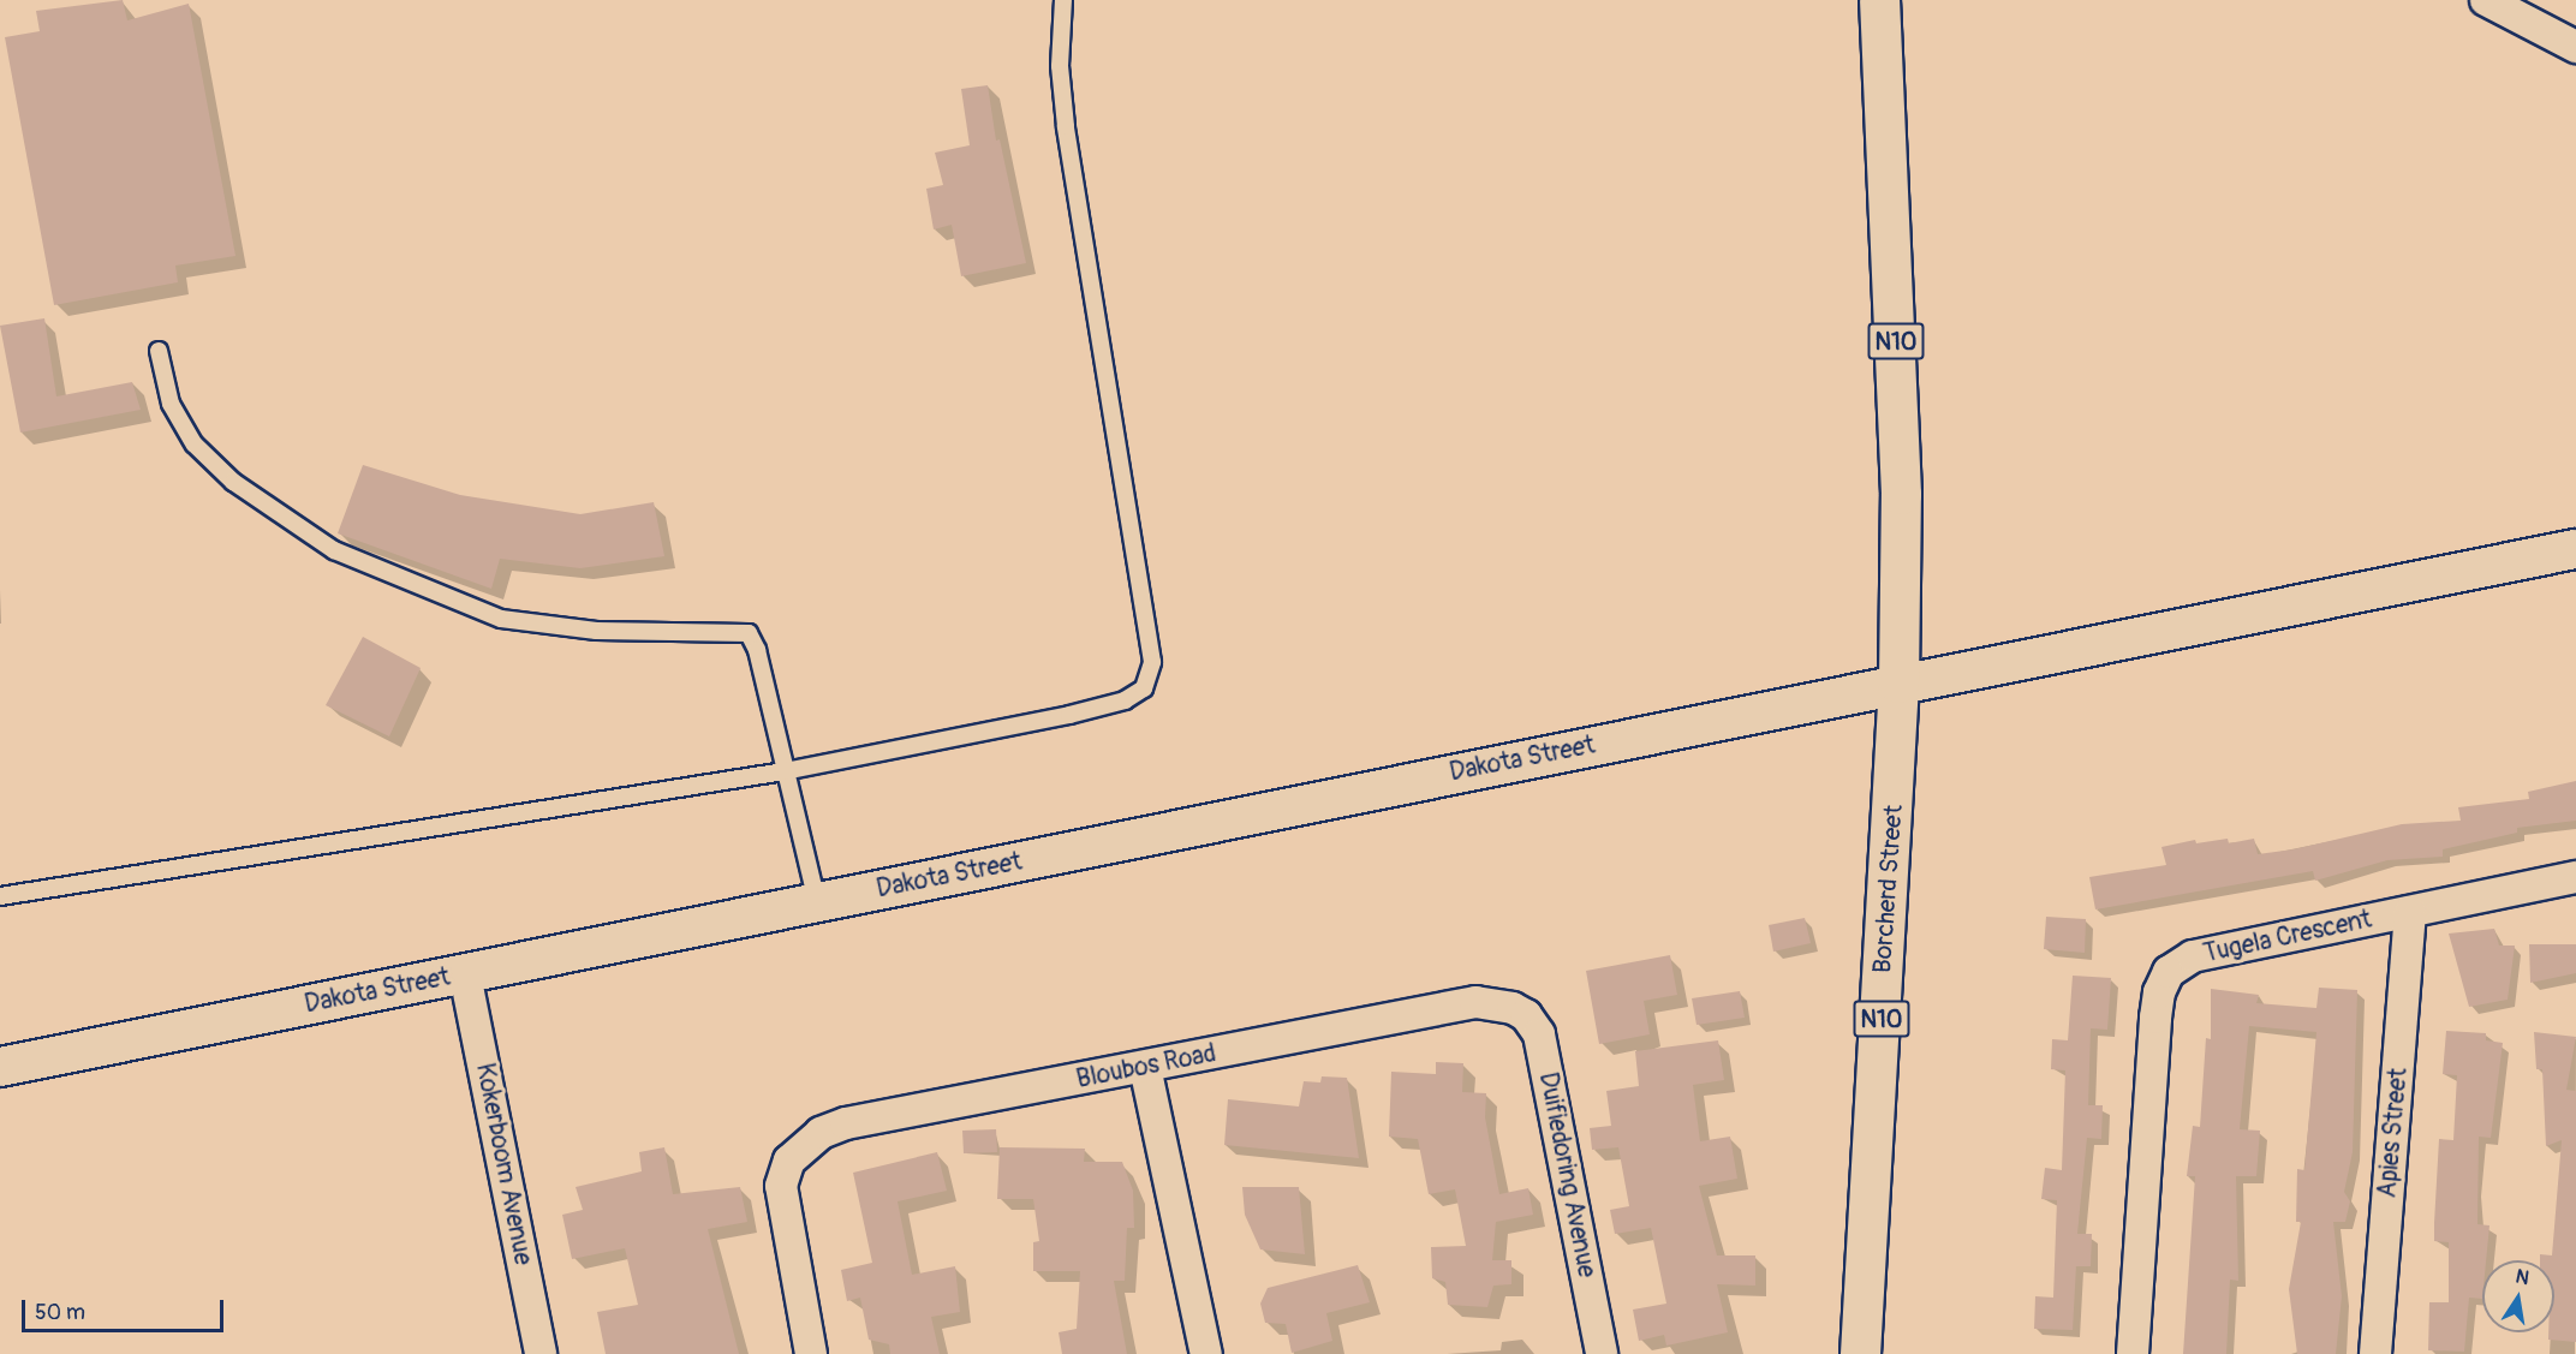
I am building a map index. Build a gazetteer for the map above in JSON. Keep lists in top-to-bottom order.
{
  "streets": {
    "highway": ["N10", "Borcherd Street"],
    "street": [
      "Dakota Street",
      "Tugela Crescent",
      "Bloubos Road",
      "Apies Street",
      "Kokerboom Avenue",
      "Duifiedoring Avenue"
    ]
  },
  "crossings": [
    ["N10", "Dakota Street"],
    ["N10", "Borcherd Street"],
    ["Dakota Street", "Borcherd Street"],
    ["Dakota Street", "Kokerboom Avenue"],
    ["Tugela Crescent", "Apies Street"],
    ["Bloubos Road", "Duifiedoring Avenue"]
  ],
  "scale_bar": "50 m",
  "north": "top"
}
